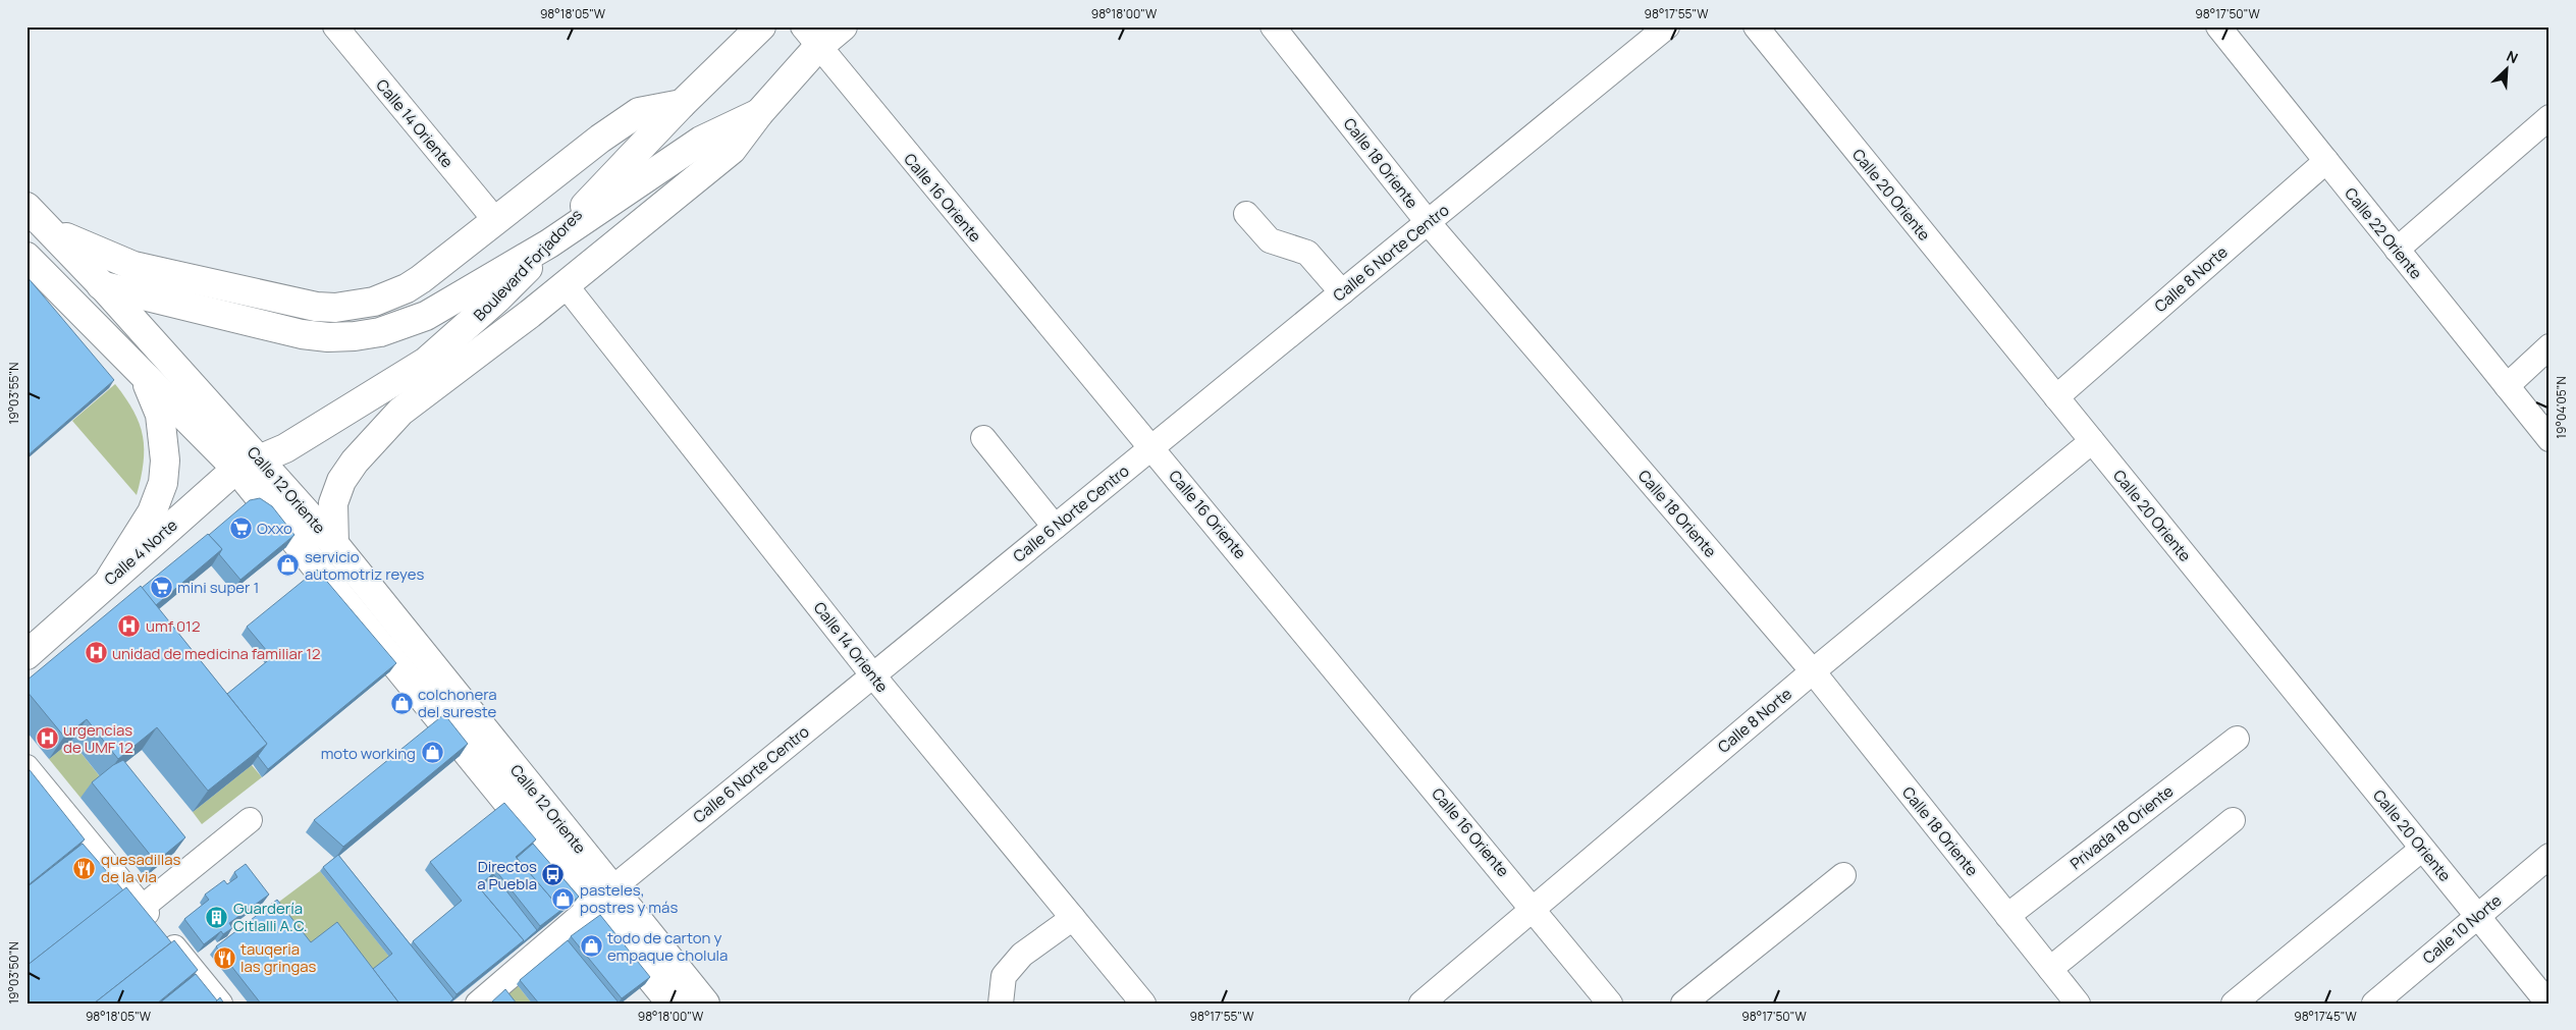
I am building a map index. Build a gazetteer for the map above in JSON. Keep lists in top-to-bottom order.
{
  "streets": {
    "main road": ["Boulevard Forjadores", "Calle 12 Oriente", "Calle 4 Norte"],
    "street": [
      "Calle 14 Oriente",
      "Calle 18 Oriente",
      "Calle 20 Oriente",
      "Calle 16 Oriente",
      "Calle 22 Oriente",
      "Calle 6 Norte Centro",
      "Calle 8 Norte",
      "Privada 18 Oriente",
      "Calle 10 Norte"
    ]
  },
  "crossings": [
    ["Calle 14 Oriente", "Calle 6 Norte Centro"],
    ["Calle 18 Oriente", "Calle 6 Norte Centro"],
    ["Calle 18 Oriente", "Calle 8 Norte"],
    ["Calle 18 Oriente", "Privada 18 Oriente"],
    ["Calle 20 Oriente", "Calle 8 Norte"],
    ["Calle 20 Oriente", "Calle 10 Norte"],
    ["Calle 16 Oriente", "Calle 6 Norte Centro"],
    ["Calle 16 Oriente", "Calle 8 Norte"],
    ["Calle 22 Oriente", "Calle 8 Norte"],
    ["Calle 6 Norte Centro", "Calle 12 Oriente"],
    ["Boulevard Forjadores", "Calle 12 Oriente"],
    ["Boulevard Forjadores", "Calle 4 Norte"],
    ["Calle 12 Oriente", "Calle 4 Norte"]
  ],
  "places": {
    "supermarket": ["Oxxo", "mini super 1"],
    "shop": [
      "servicio automotriz reyes",
      "colchonera del sureste",
      "moto working",
      "pasteles, postres y más",
      "todo de carton y empaque cholula"
    ],
    "hospital": ["umf 012", "unidad de medicina familiar 12", "urgencias de UMF 12"],
    "restaurant": ["quesadillas de la via", "tauqeria las gringas"],
    "bus stop": ["Directos a Puebla"],
    "building": ["Guardería Citlalli A.C."]
  },
  "north": "top right",
  "coordinates": [
    "98°18'05\"W",
    "98°18'00\"W",
    "98°17'55\"W",
    "98°17'50\"W",
    "19°03'55\"N",
    "19°04'05\"N",
    "19°03'50\"N",
    "98°17'45\"W"
  ]
}
